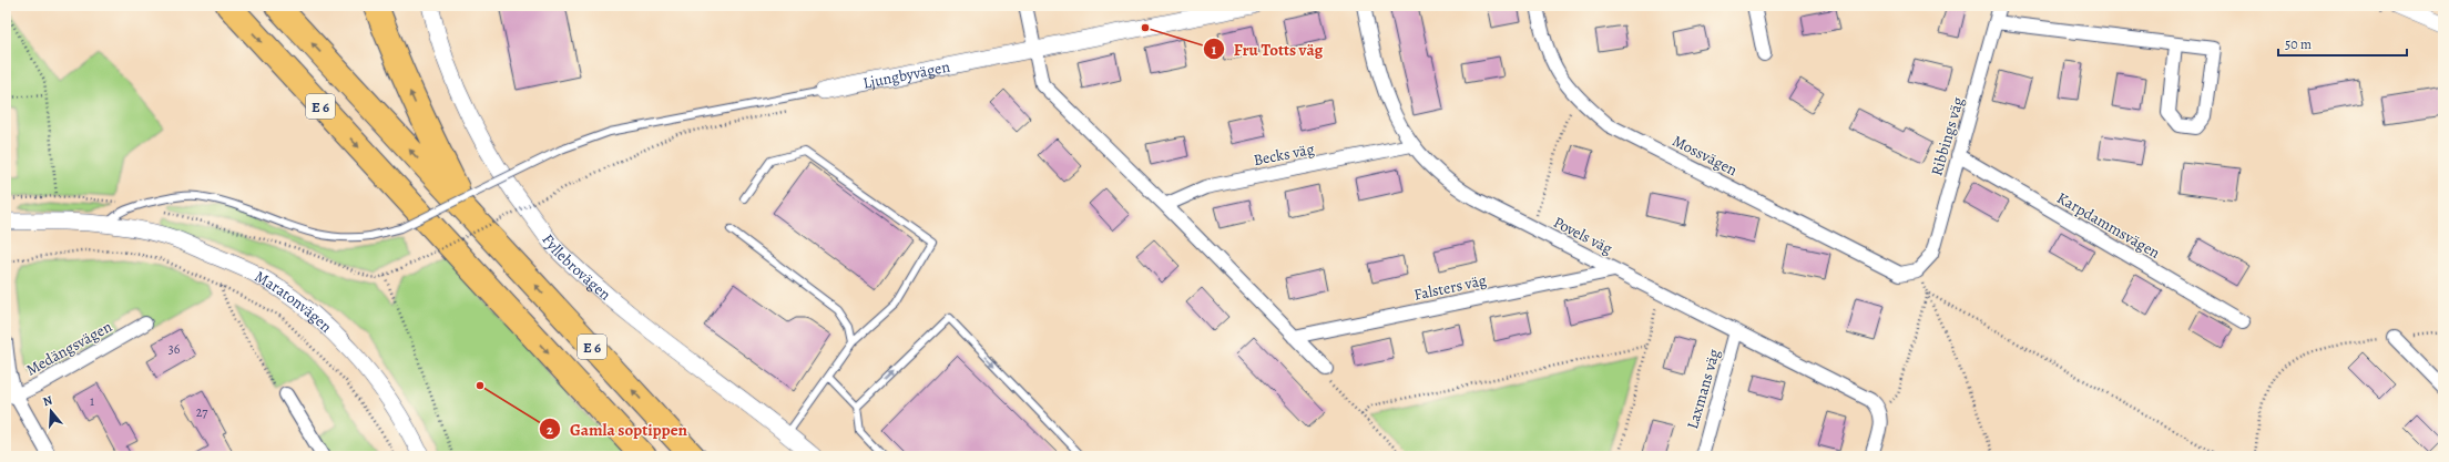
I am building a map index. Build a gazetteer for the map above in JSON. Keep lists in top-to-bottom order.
{
  "streets": {
    "highway": ["E 6"],
    "street": [
      "Ljungbyvägen",
      "Ribbings väg",
      "Becks väg",
      "Mossvägen",
      "Karpdammsvägen",
      "Povels väg",
      "Fyllebrovägen",
      "Falsters väg",
      "Maratonvägen",
      "Medängsvägen",
      "Laxmans väg"
    ]
  },
  "crossings": [
    ["Ljungbyvägen", "Maratonvägen"],
    ["Ribbings väg", "Mossvägen"],
    ["Ribbings väg", "Karpdammsvägen"],
    ["Becks väg", "Povels väg"],
    ["Povels väg", "Falsters väg"],
    ["Povels väg", "Laxmans väg"]
  ],
  "places": ["Fru Totts väg", "Gamla soptippen"],
  "house_numbers": ["36", "1", "27"],
  "scale_bar": "50 m",
  "north": "top"
}
